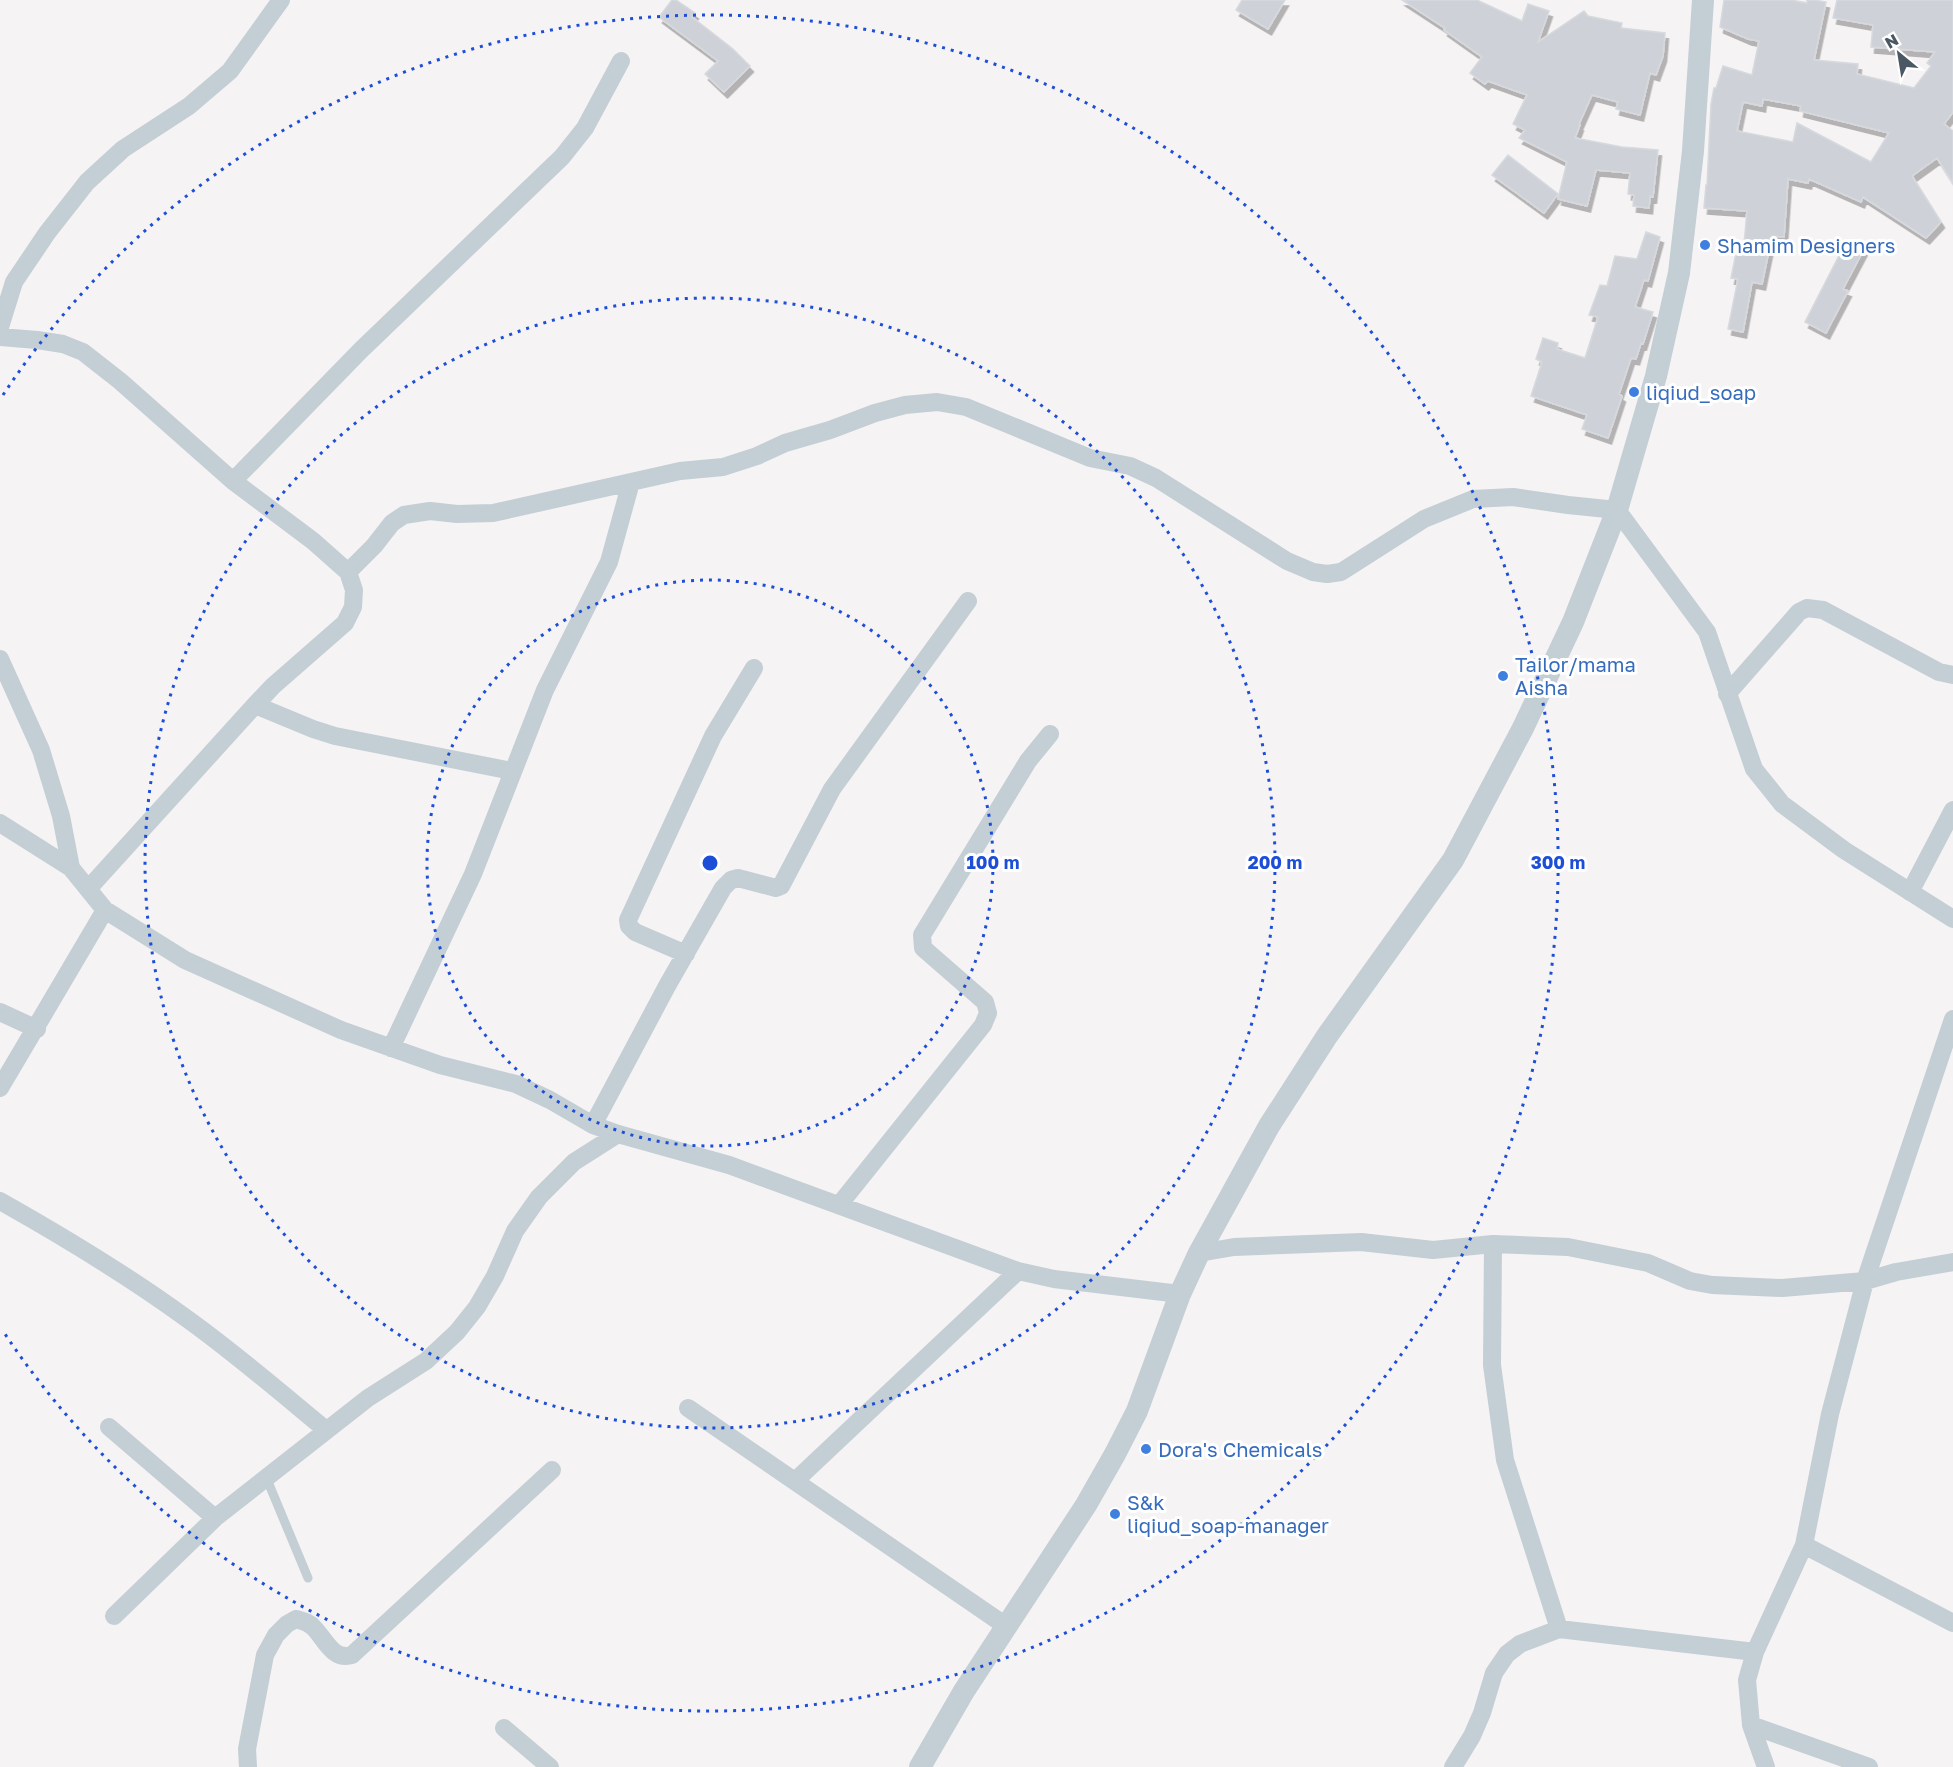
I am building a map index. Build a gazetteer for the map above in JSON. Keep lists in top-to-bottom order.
{
  "places": [
    "Shamim Designers",
    "liqiud_soap",
    "Tailor/mama Aisha",
    "Dora's Chemicals",
    "S&k liqiud_soap-manager"
  ],
  "north": "top left",
  "rings": ["100 m", "200 m", "300 m"]
}
